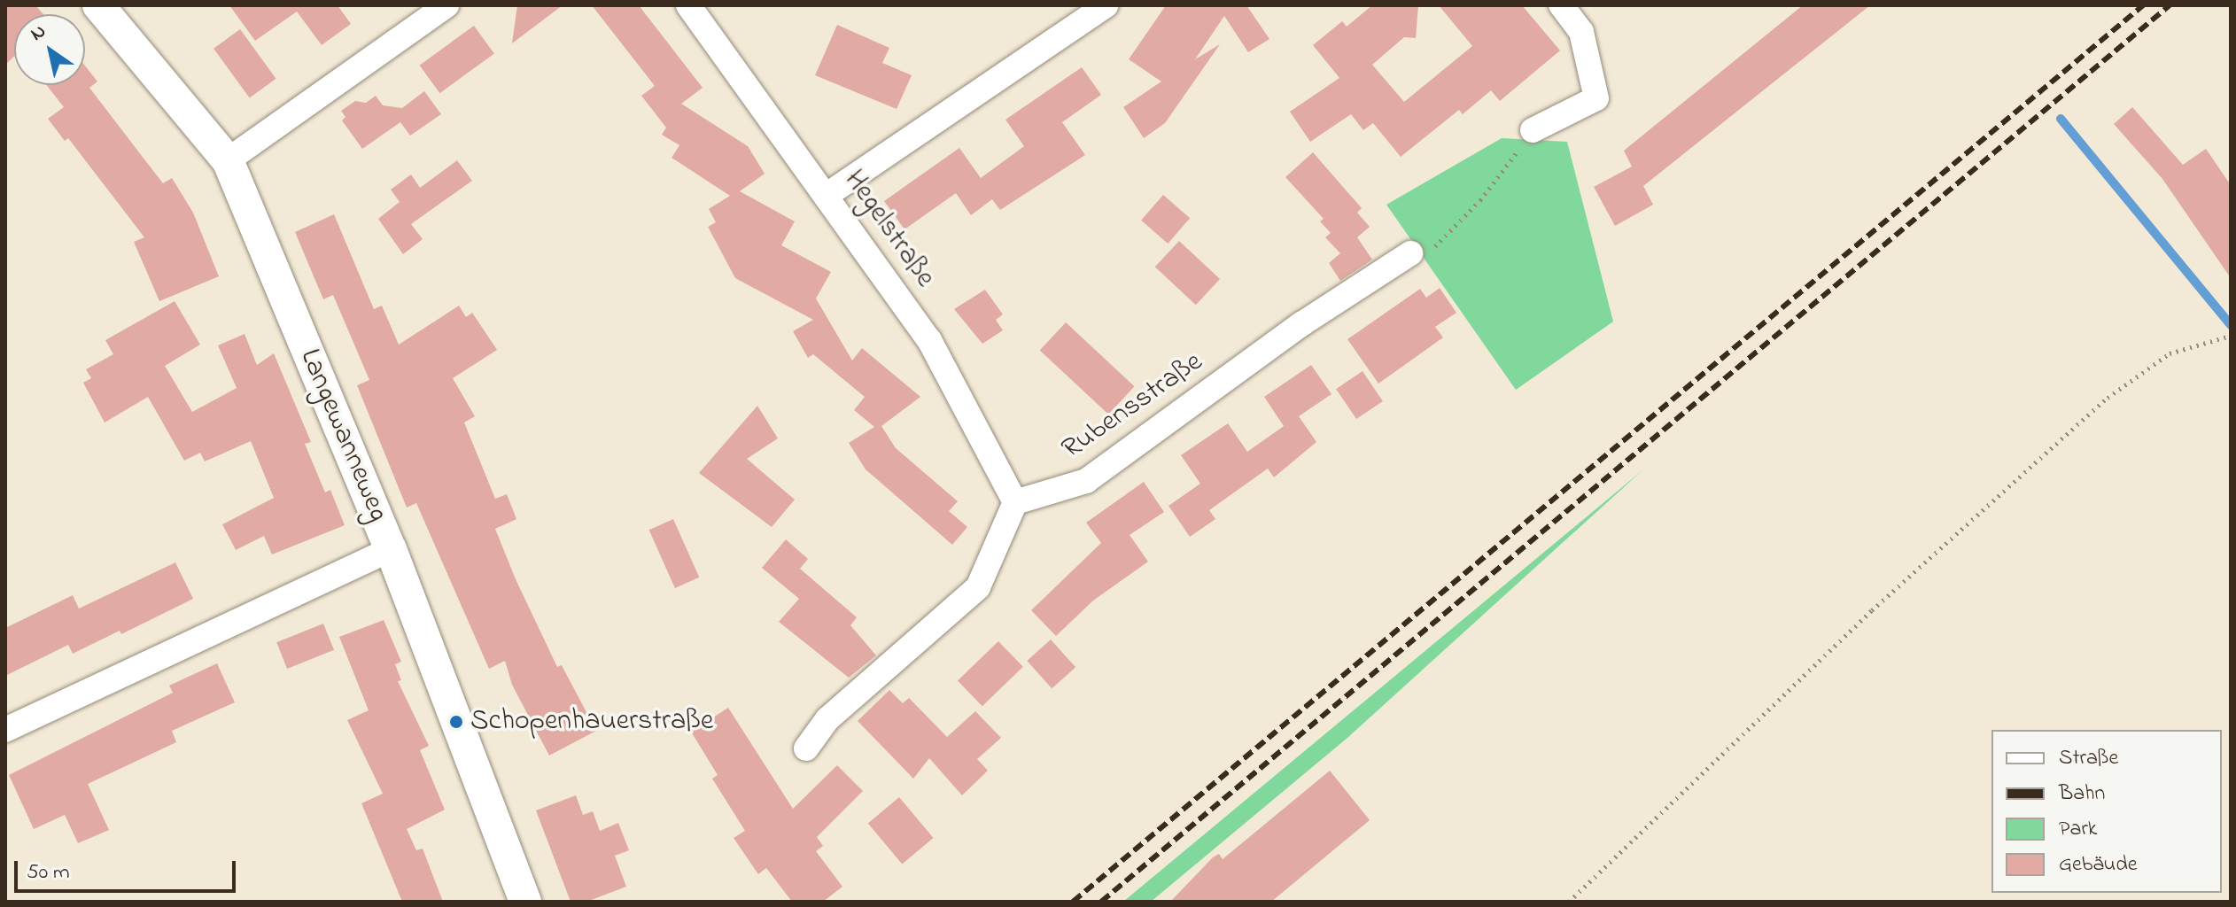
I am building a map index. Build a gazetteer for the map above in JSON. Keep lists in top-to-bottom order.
{
  "streets": {
    "street": ["Hegelstraße", "Rubensstraße", "Langewanneweg"]
  },
  "crossings": [
    ["Hegelstraße", "Rubensstraße"]
  ],
  "places": ["Schopenhauerstraße"],
  "legend": [
    "Straße",
    "Bahn",
    "Park",
    "Gebäude"
  ],
  "scale_bar": "50 m",
  "north": "top left"
}
